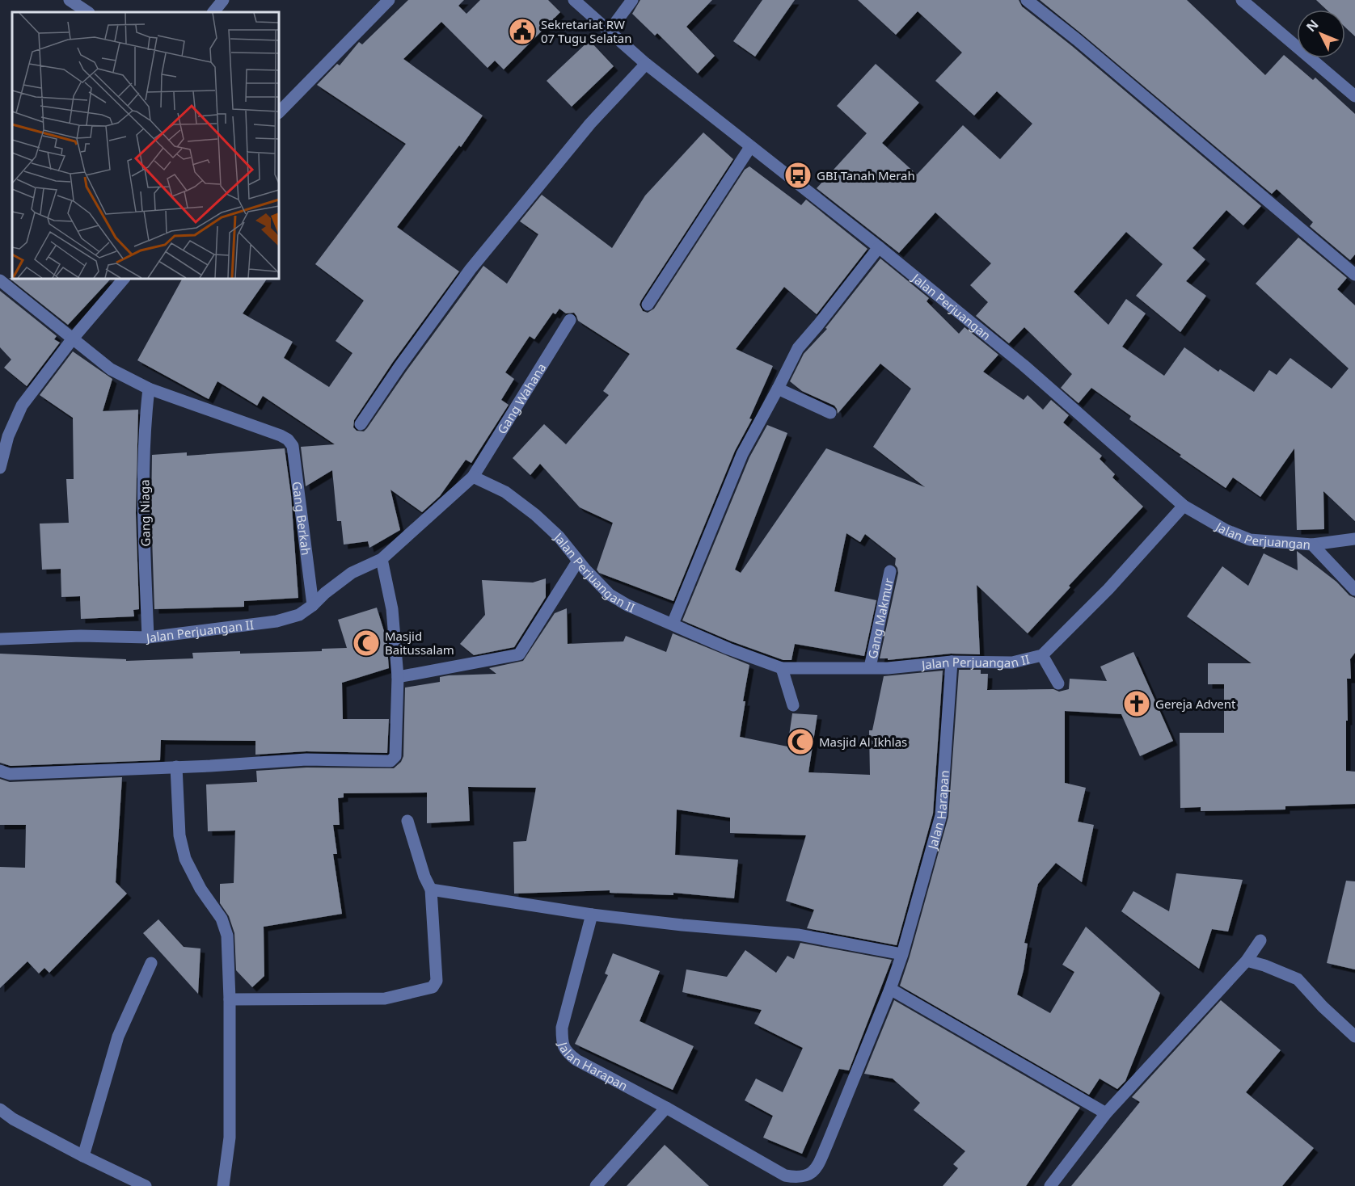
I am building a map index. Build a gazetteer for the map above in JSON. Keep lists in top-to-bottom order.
{
  "streets": {
    "street": [
      "Jalan Perjuangan",
      "Gang Wahana",
      "Gang Niaga",
      "Gang Berkah",
      "Jalan Perjuangan II",
      "Gang Makmur",
      "Jalan Harapan"
    ]
  },
  "crossings": [
    ["Jalan Perjuangan", "Jalan Perjuangan II"],
    ["Gang Wahana", "Jalan Perjuangan II"],
    ["Gang Niaga", "Gang Berkah"],
    ["Gang Niaga", "Jalan Perjuangan II"],
    ["Gang Berkah", "Jalan Perjuangan II"],
    ["Jalan Perjuangan II", "Gang Makmur"],
    ["Jalan Perjuangan II", "Jalan Harapan"]
  ],
  "places": {
    "public building": ["Sekretariat RW 07 Tugu Selatan"],
    "bus stop": ["GBI Tanah Merah"],
    "mosque": ["Masjid Baitussalam", "Masjid Al Ikhlas"],
    "church": ["Gereja Advent"]
  },
  "north": "top left"
}
